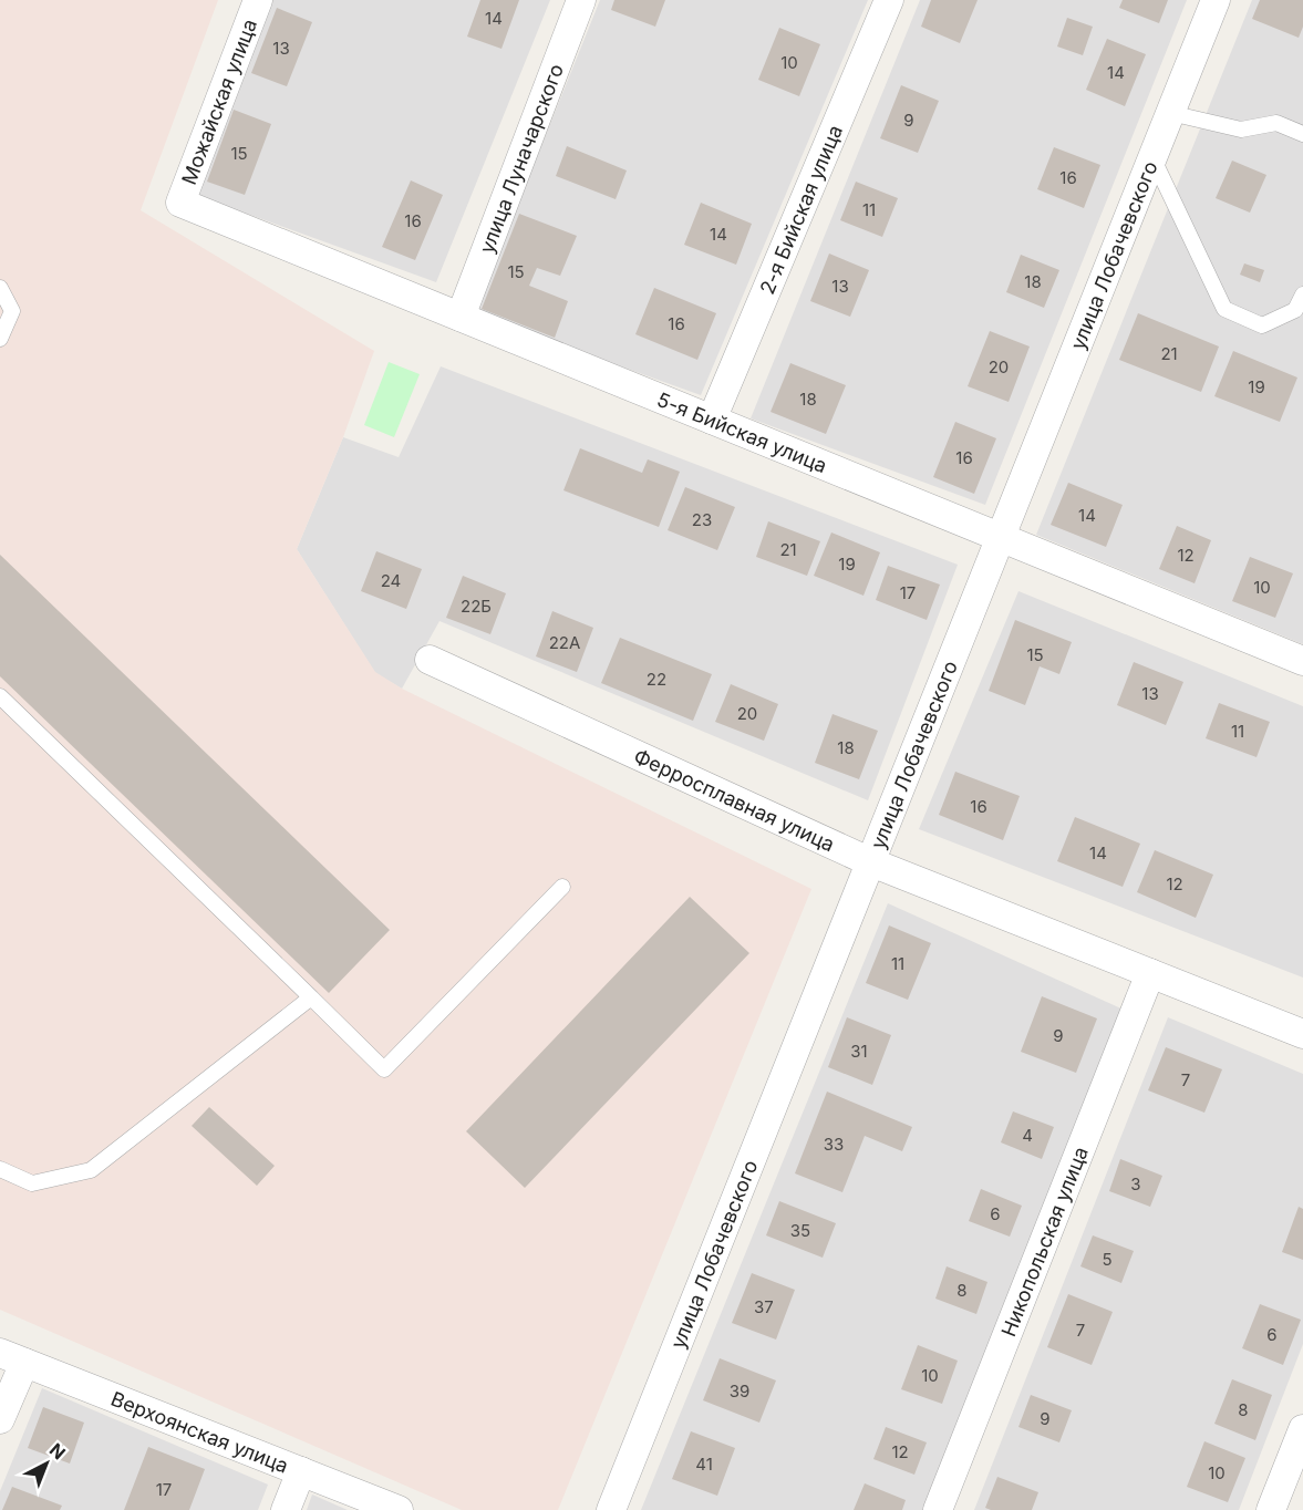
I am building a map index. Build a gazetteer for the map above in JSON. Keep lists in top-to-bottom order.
{
  "streets": {
    "street": [
      "Можайская улица",
      "улица Луначарского",
      "2-я Бийская улица",
      "улица Лобачевского",
      "5-я Бийская улица",
      "Ферросплавная улица",
      "Никопольская улица",
      "Верхоянская улица"
    ]
  },
  "crossings": [
    ["Можайская улица", "5-я Бийская улица"],
    ["улица Луначарского", "5-я Бийская улица"],
    ["2-я Бийская улица", "5-я Бийская улица"],
    ["улица Лобачевского", "5-я Бийская улица"],
    ["улица Лобачевского", "Ферросплавная улица"],
    ["Ферросплавная улица", "Никопольская улица"]
  ],
  "house_numbers": [
    "14",
    "13",
    "10",
    "14",
    "9",
    "15",
    "16",
    "11",
    "16",
    "14",
    "15",
    "18",
    "13",
    "16",
    "21",
    "20",
    "19",
    "18",
    "16",
    "14",
    "23",
    "21",
    "12",
    "19",
    "24",
    "10",
    "17",
    "22Б",
    "22А",
    "15",
    "22",
    "13",
    "20",
    "11",
    "18",
    "16",
    "14",
    "12",
    "11",
    "9",
    "31",
    "7",
    "4",
    "33",
    "3",
    "6",
    "35",
    "5",
    "8",
    "37",
    "7",
    "6",
    "10",
    "39",
    "8",
    "9",
    "12",
    "41",
    "10",
    "17"
  ],
  "north": "top right"
}
